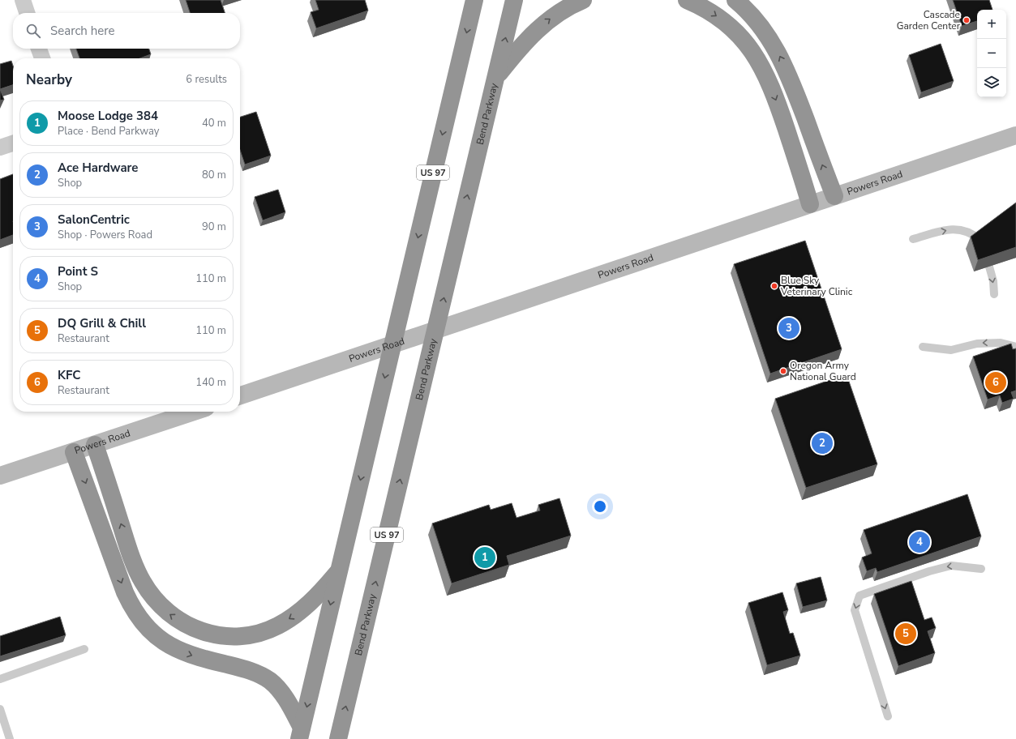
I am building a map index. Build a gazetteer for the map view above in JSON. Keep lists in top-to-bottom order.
{
  "streets": {
    "highway": ["Bend Parkway", "US 97"],
    "main road": ["Powers Road"]
  },
  "crossings": [
    ["Bend Parkway", "Powers Road"],
    ["US 97", "Powers Road"]
  ],
  "places": ["Cascade Garden Center", "Blue Sky Veterinary Clinic", "Oregon Army National Guard"],
  "page": {
    "map_buttons": ["+", "−"],
    "search": "Search here",
    "heading": ["Nearby", "6 results"],
    "list": [
      {
        "mark": "1",
        "name": "Moose Lodge 384",
        "note": "Place · Bend Parkway",
        "value": "40 m"
      },
      {
        "mark": "2",
        "name": "Ace Hardware",
        "note": "Shop",
        "value": "80 m"
      },
      {
        "mark": "3",
        "name": "SalonCentric",
        "note": "Shop · Powers Road",
        "value": "90 m"
      },
      {
        "mark": "4",
        "name": "Point S",
        "note": "Shop",
        "value": "110 m"
      },
      {
        "mark": "5",
        "name": "DQ Grill & Chill",
        "note": "Restaurant",
        "value": "110 m"
      },
      {
        "mark": "6",
        "name": "KFC",
        "note": "Restaurant",
        "value": "140 m"
      }
    ],
    "pins": [
      "3",
      "6",
      "2",
      "4",
      "1",
      "5"
    ]
  }
}
